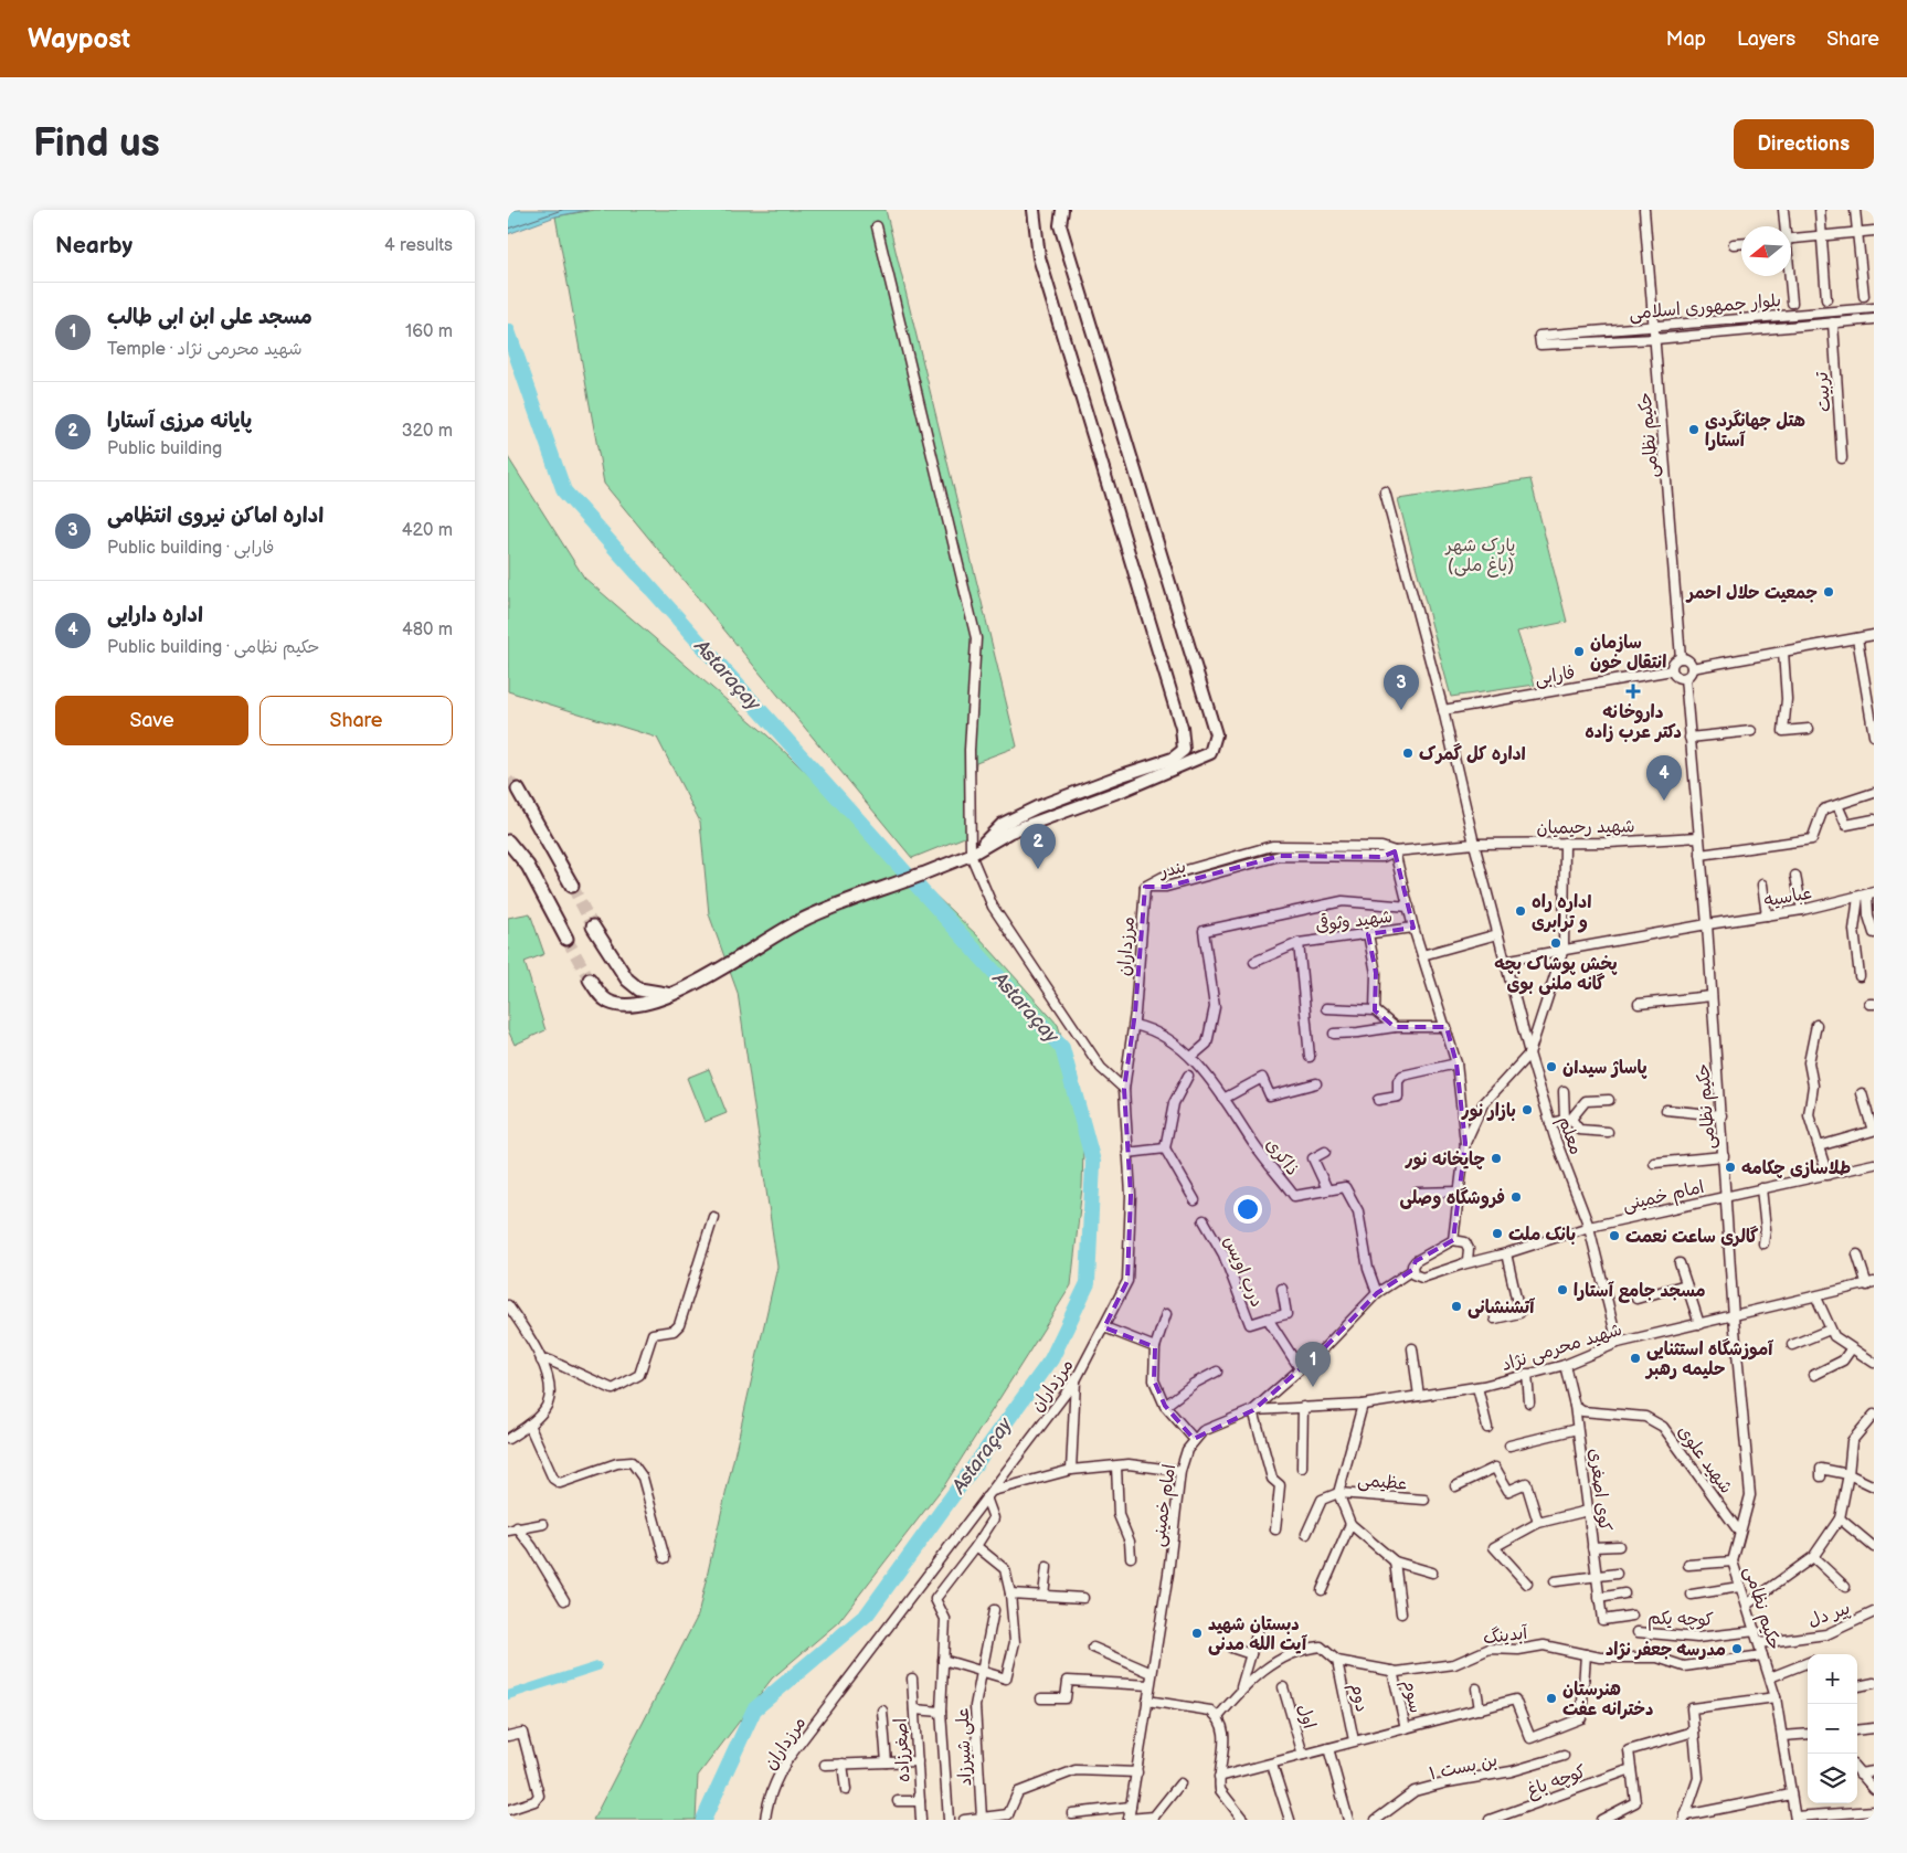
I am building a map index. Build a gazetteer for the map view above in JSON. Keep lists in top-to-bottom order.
{
  "streets": {
    "street": [
      "بلوار جمهوری اسلامی",
      "تربیت",
      "حکیم نظامی",
      "فارابی",
      "شهید رحیمیان",
      "بندر",
      "عباسیه",
      "شهید وثوقی",
      "مرزداران",
      "معلم",
      "ذاکری",
      "امام خمینی",
      "درب اویس",
      "شهید محرمی نژاد",
      "شهید علوی",
      "عظیمی",
      "کوی اصغری",
      "پیر دل",
      "کوچه یکم",
      "آبدینگ",
      "سوم",
      "دوم",
      "اول",
      "علی شیرزاد",
      "اصغرزاده",
      "بن بست ۱",
      "کوچه باغ"
    ]
  },
  "crossings": [
    ["بلوار جمهوری اسلامی", "تربیت"],
    ["بلوار جمهوری اسلامی", "حکیم نظامی"],
    ["حکیم نظامی", "فارابی"],
    ["حکیم نظامی", "شهید رحیمیان"],
    ["حکیم نظامی", "عباسیه"],
    ["حکیم نظامی", "امام خمینی"],
    ["حکیم نظامی", "شهید محرمی نژاد"],
    ["حکیم نظامی", "شهید علوی"],
    ["حکیم نظامی", "پیر دل"],
    ["حکیم نظامی", "کوچه یکم"],
    ["حکیم نظامی", "آبدینگ"],
    ["فارابی", "معلم"],
    ["شهید رحیمیان", "بندر"],
    ["شهید رحیمیان", "معلم"],
    ["بندر", "مرزداران"],
    ["بندر", "معلم"],
    ["عباسیه", "معلم"],
    ["مرزداران", "ذاکری"],
    ["معلم", "امام خمینی"],
    ["معلم", "شهید محرمی نژاد"],
    ["شهید محرمی نژاد", "کوی اصغری"],
    ["شهید علوی", "کوی اصغری"],
    ["آبدینگ", "سوم"],
    ["آبدینگ", "دوم"]
  ],
  "water": ["Astaraçay"],
  "parks": ["پارک شهر (باغ ملی)"],
  "places": {
    "other": [
      "هتل جهانگردى آستارا",
      "جمعیت حلال احمر",
      "سازمان انتقال خون",
      "اداره کل گمرک",
      "اداره راه و ترابری",
      "پخش پوشاک بچه گانه ملنی بوی",
      "پاساژ سیدان",
      "بازار نور",
      "چایخانه نور",
      "طلاسازی چکامه",
      "فروشگاه وصلی",
      "بانک ملت",
      "گالری ساعت نعمت",
      "مسجد جامع آستارا",
      "آتشنشانی",
      "آموزشگاه استثنایی حلیمه رهبر",
      "دبستان شهید آیت الله مدنی",
      "مدرسه جعفر نژاد",
      "هنرستان دخترانه عفت"
    ],
    "health": ["داروخانه دکتر عرب زاده"]
  },
  "north": "left",
  "page": {
    "header": "Waypost",
    "nav": ["Map", "Layers", "Share"],
    "buttons": [
      "Directions",
      ["Save", "Share"]
    ],
    "title": "Find us",
    "heading": ["Nearby", "4 results"],
    "list": [
      {
        "mark": "1",
        "name": "مسجد علی ابن ابی طالب",
        "note": "Temple · شهید محرمی نژاد",
        "value": "160 m"
      },
      {
        "mark": "2",
        "name": "پایانه مرزی آستارا",
        "note": "Public building",
        "value": "320 m"
      },
      {
        "mark": "3",
        "name": "اداره اماکن نیروی انتظامی",
        "note": "Public building · فارابی",
        "value": "420 m"
      },
      {
        "mark": "4",
        "name": "اداره دارایی",
        "note": "Public building · حکیم نظامی",
        "value": "480 m"
      }
    ],
    "pins": [
      "3",
      "4",
      "2",
      "1"
    ],
    "map_buttons": ["+", "−"]
  }
}
